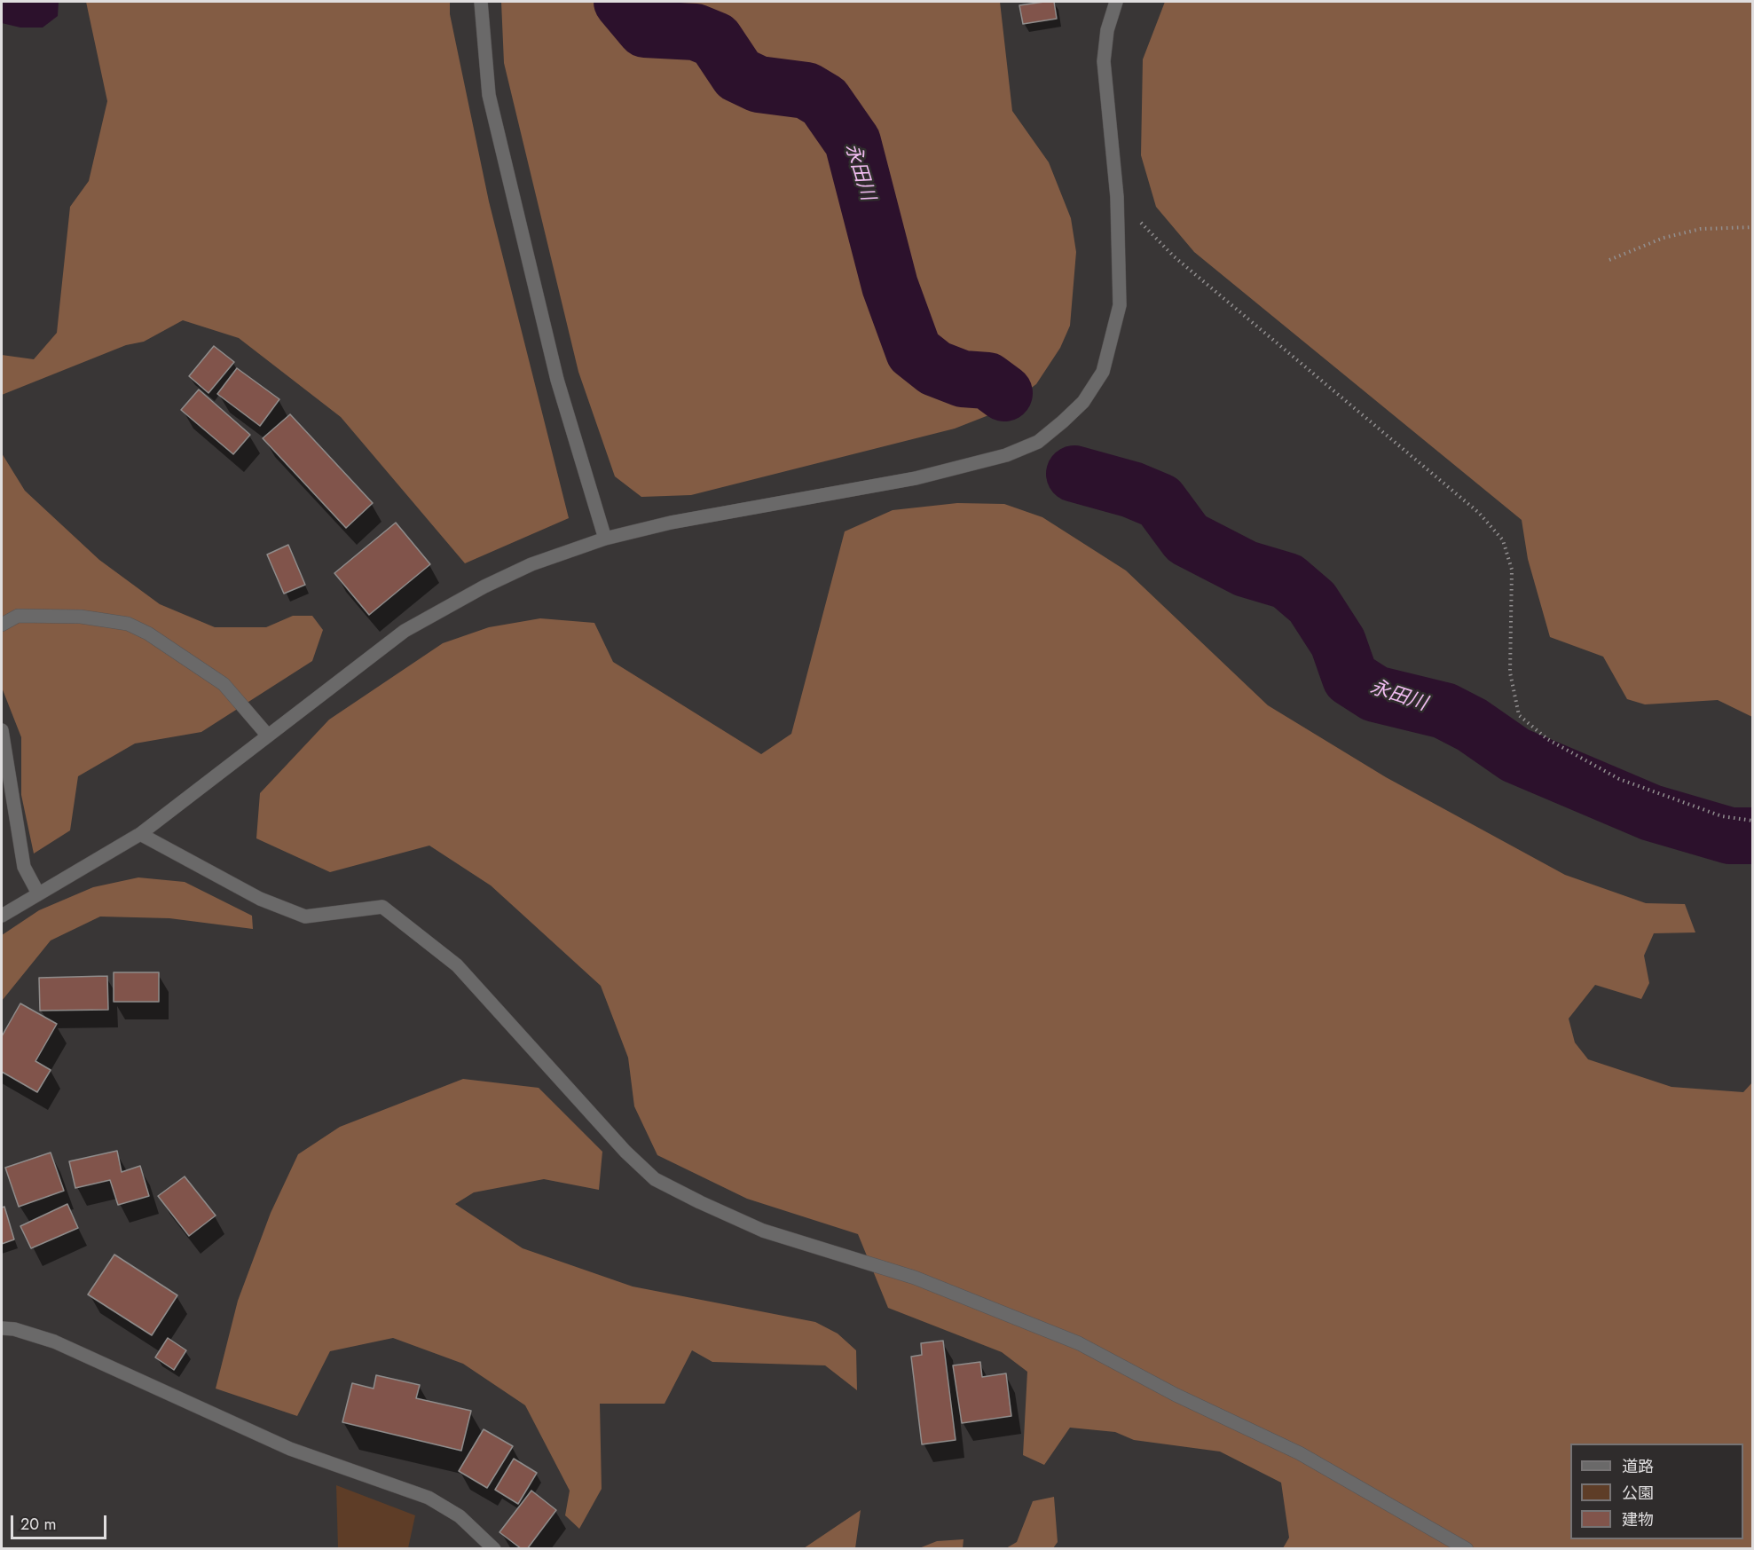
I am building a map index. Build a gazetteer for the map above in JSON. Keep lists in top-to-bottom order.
{
  "water": ["永田川"],
  "legend": ["道路", "公園", "建物"],
  "scale_bar": "20 m"
}
